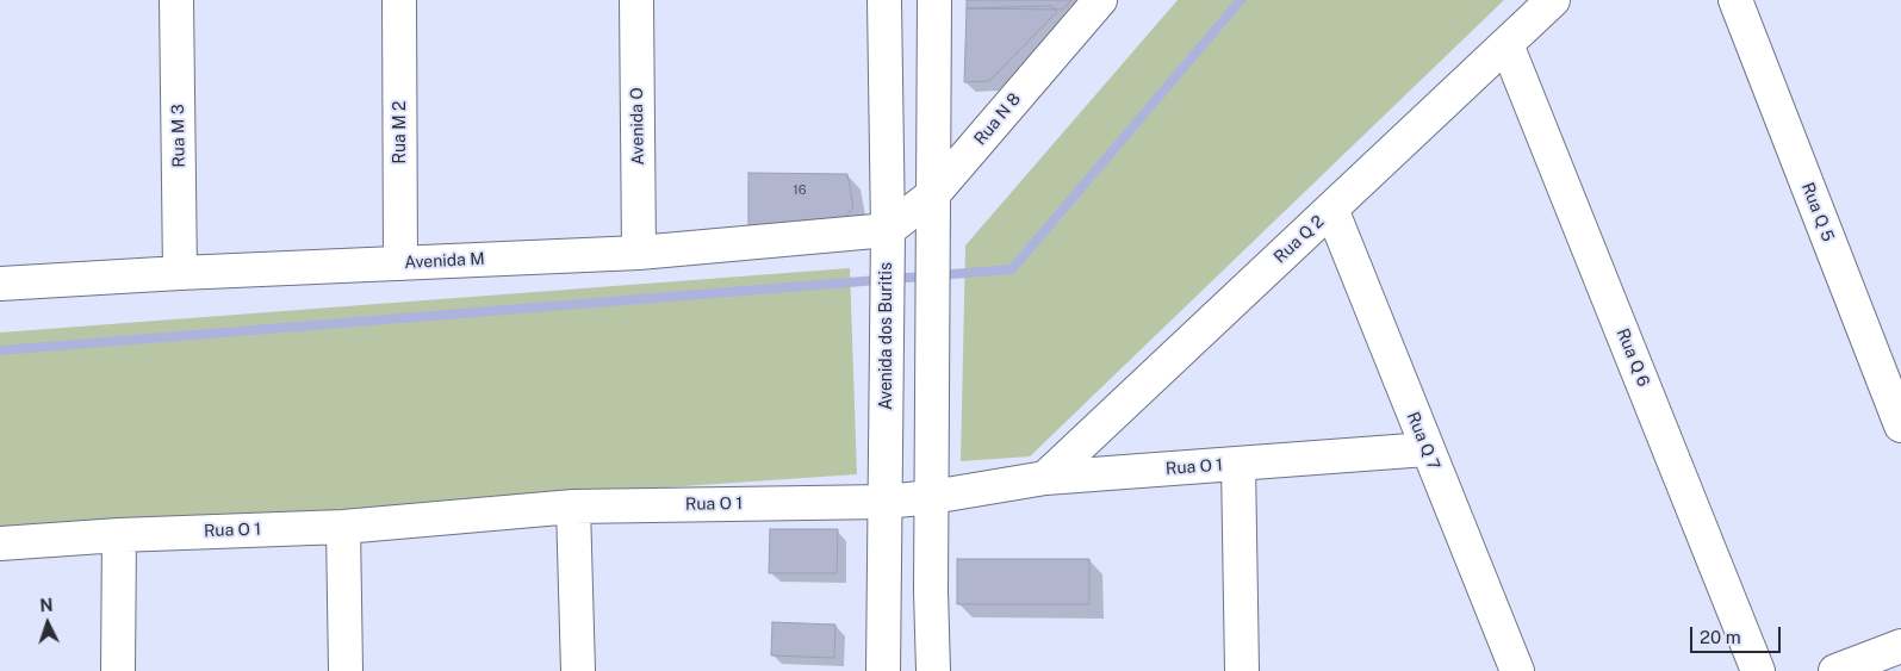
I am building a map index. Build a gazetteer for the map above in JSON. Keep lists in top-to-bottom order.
{
  "streets": {
    "street": [
      "Rua N 8",
      "Avenida O",
      "Rua M 2",
      "Rua M 3",
      "Rua Q 5",
      "Rua Q 2",
      "Avenida M",
      "Avenida dos Buritis",
      "Rua Q 6",
      "Rua Q 7",
      "Rua O 1"
    ]
  },
  "crossings": [
    ["Rua N 8", "Avenida M"],
    ["Rua N 8", "Avenida dos Buritis"],
    ["Avenida O", "Avenida M"],
    ["Rua M 2", "Avenida M"],
    ["Rua M 3", "Avenida M"],
    ["Rua Q 2", "Rua Q 6"],
    ["Rua Q 2", "Rua Q 7"],
    ["Rua Q 2", "Rua O 1"],
    ["Avenida M", "Avenida dos Buritis"],
    ["Avenida dos Buritis", "Rua O 1"],
    ["Rua Q 7", "Rua O 1"]
  ],
  "house_numbers": ["16"],
  "scale_bar": "20 m",
  "north": "top"
}
